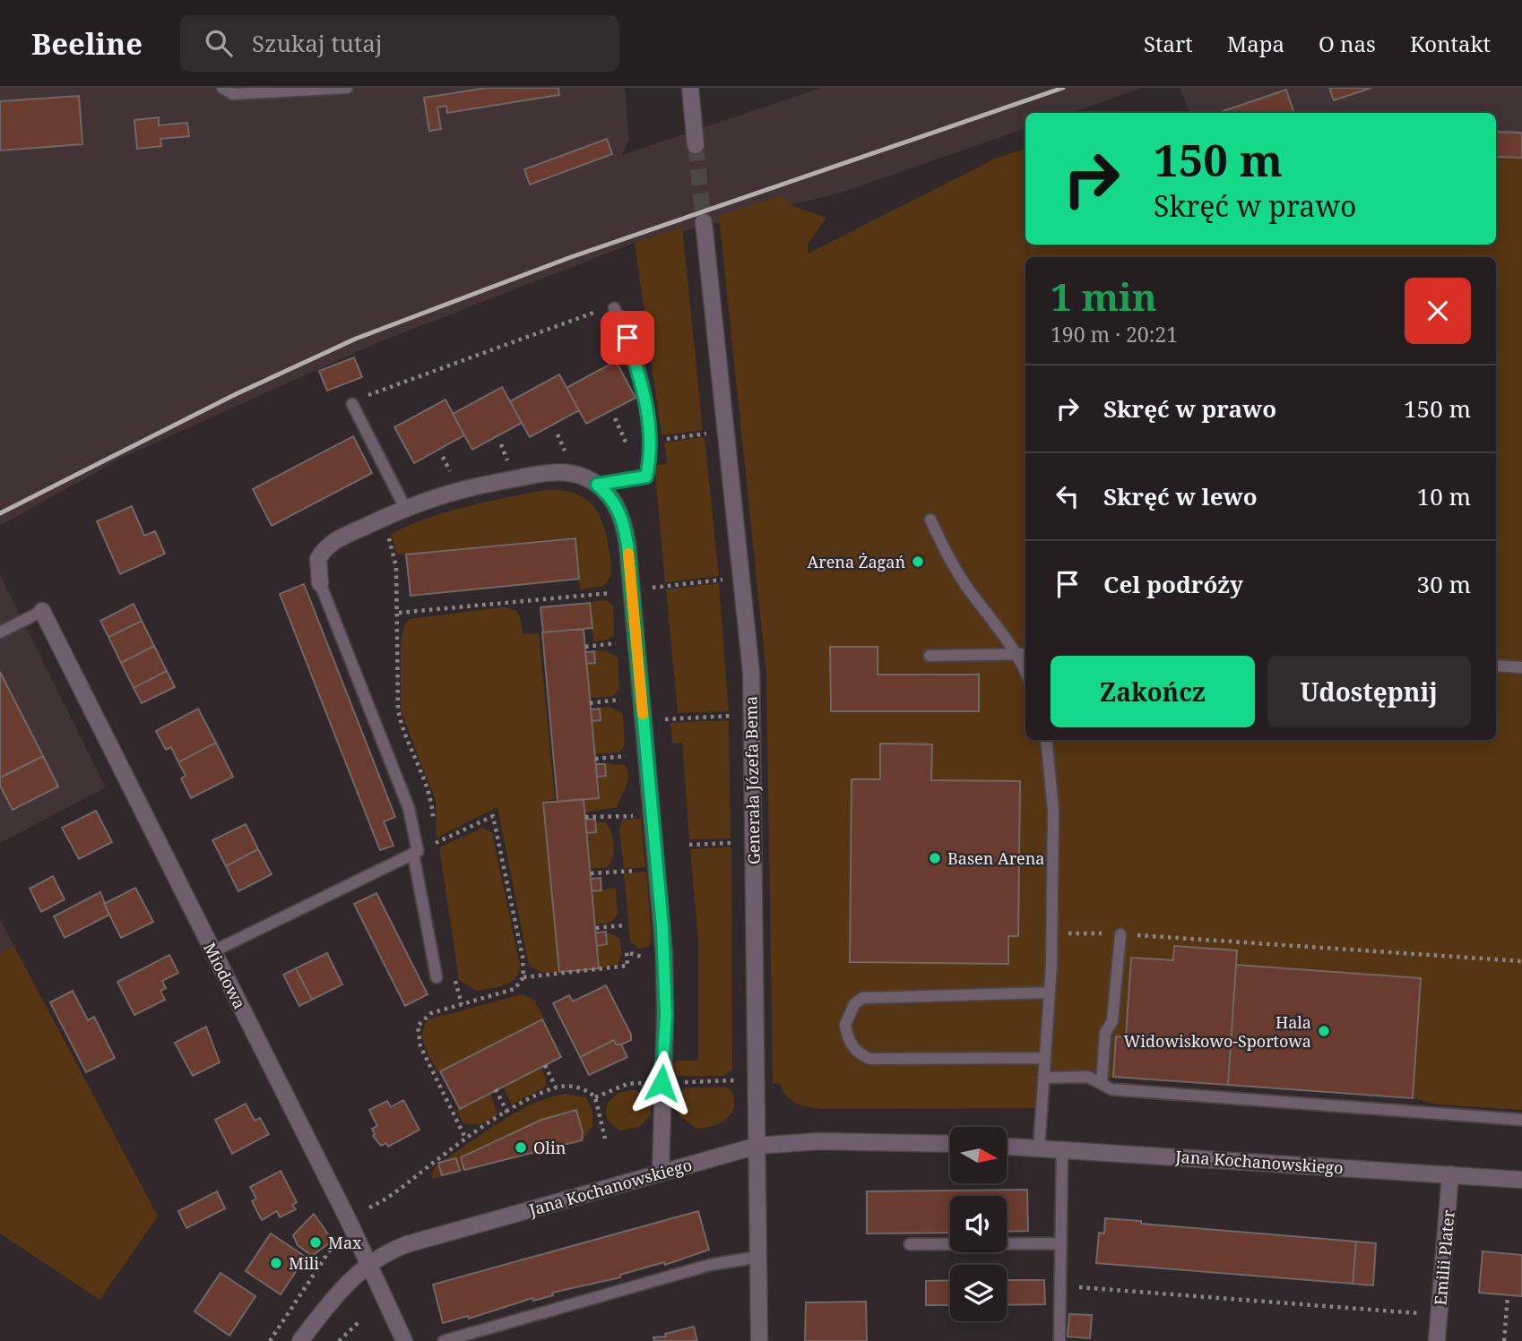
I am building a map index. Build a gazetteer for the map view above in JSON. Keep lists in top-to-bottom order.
{
  "streets": {
    "street": [
      "Generała Józefa Bema",
      "Miodowa",
      "Jana Kochanowskiego",
      "Emilii Plater"
    ]
  },
  "crossings": [
    ["Generała Józefa Bema", "Jana Kochanowskiego"],
    ["Miodowa", "Jana Kochanowskiego"],
    ["Jana Kochanowskiego", "Emilii Plater"]
  ],
  "places": [
    "Arena Żagań",
    "Basen Arena",
    "Hala Widowiskowo-Sportowa",
    "Olin",
    "Max",
    "Mili"
  ],
  "north": "right",
  "page": {
    "header": "Beeline",
    "search": "Szukaj tutaj",
    "nav": [
      "Start",
      "Mapa",
      "O nas",
      "Kontakt"
    ],
    "turn": ["150 m", "Skręć w prawo"],
    "heading": ["1 min", "190 m · 20:21"],
    "list": [
      {
        "name": "Skręć w prawo",
        "value": "150 m"
      },
      {
        "name": "Skręć w lewo",
        "value": "10 m"
      },
      {
        "name": "Cel podróży",
        "value": "30 m"
      }
    ],
    "buttons": ["Zakończ", "Udostępnij"]
  }
}
